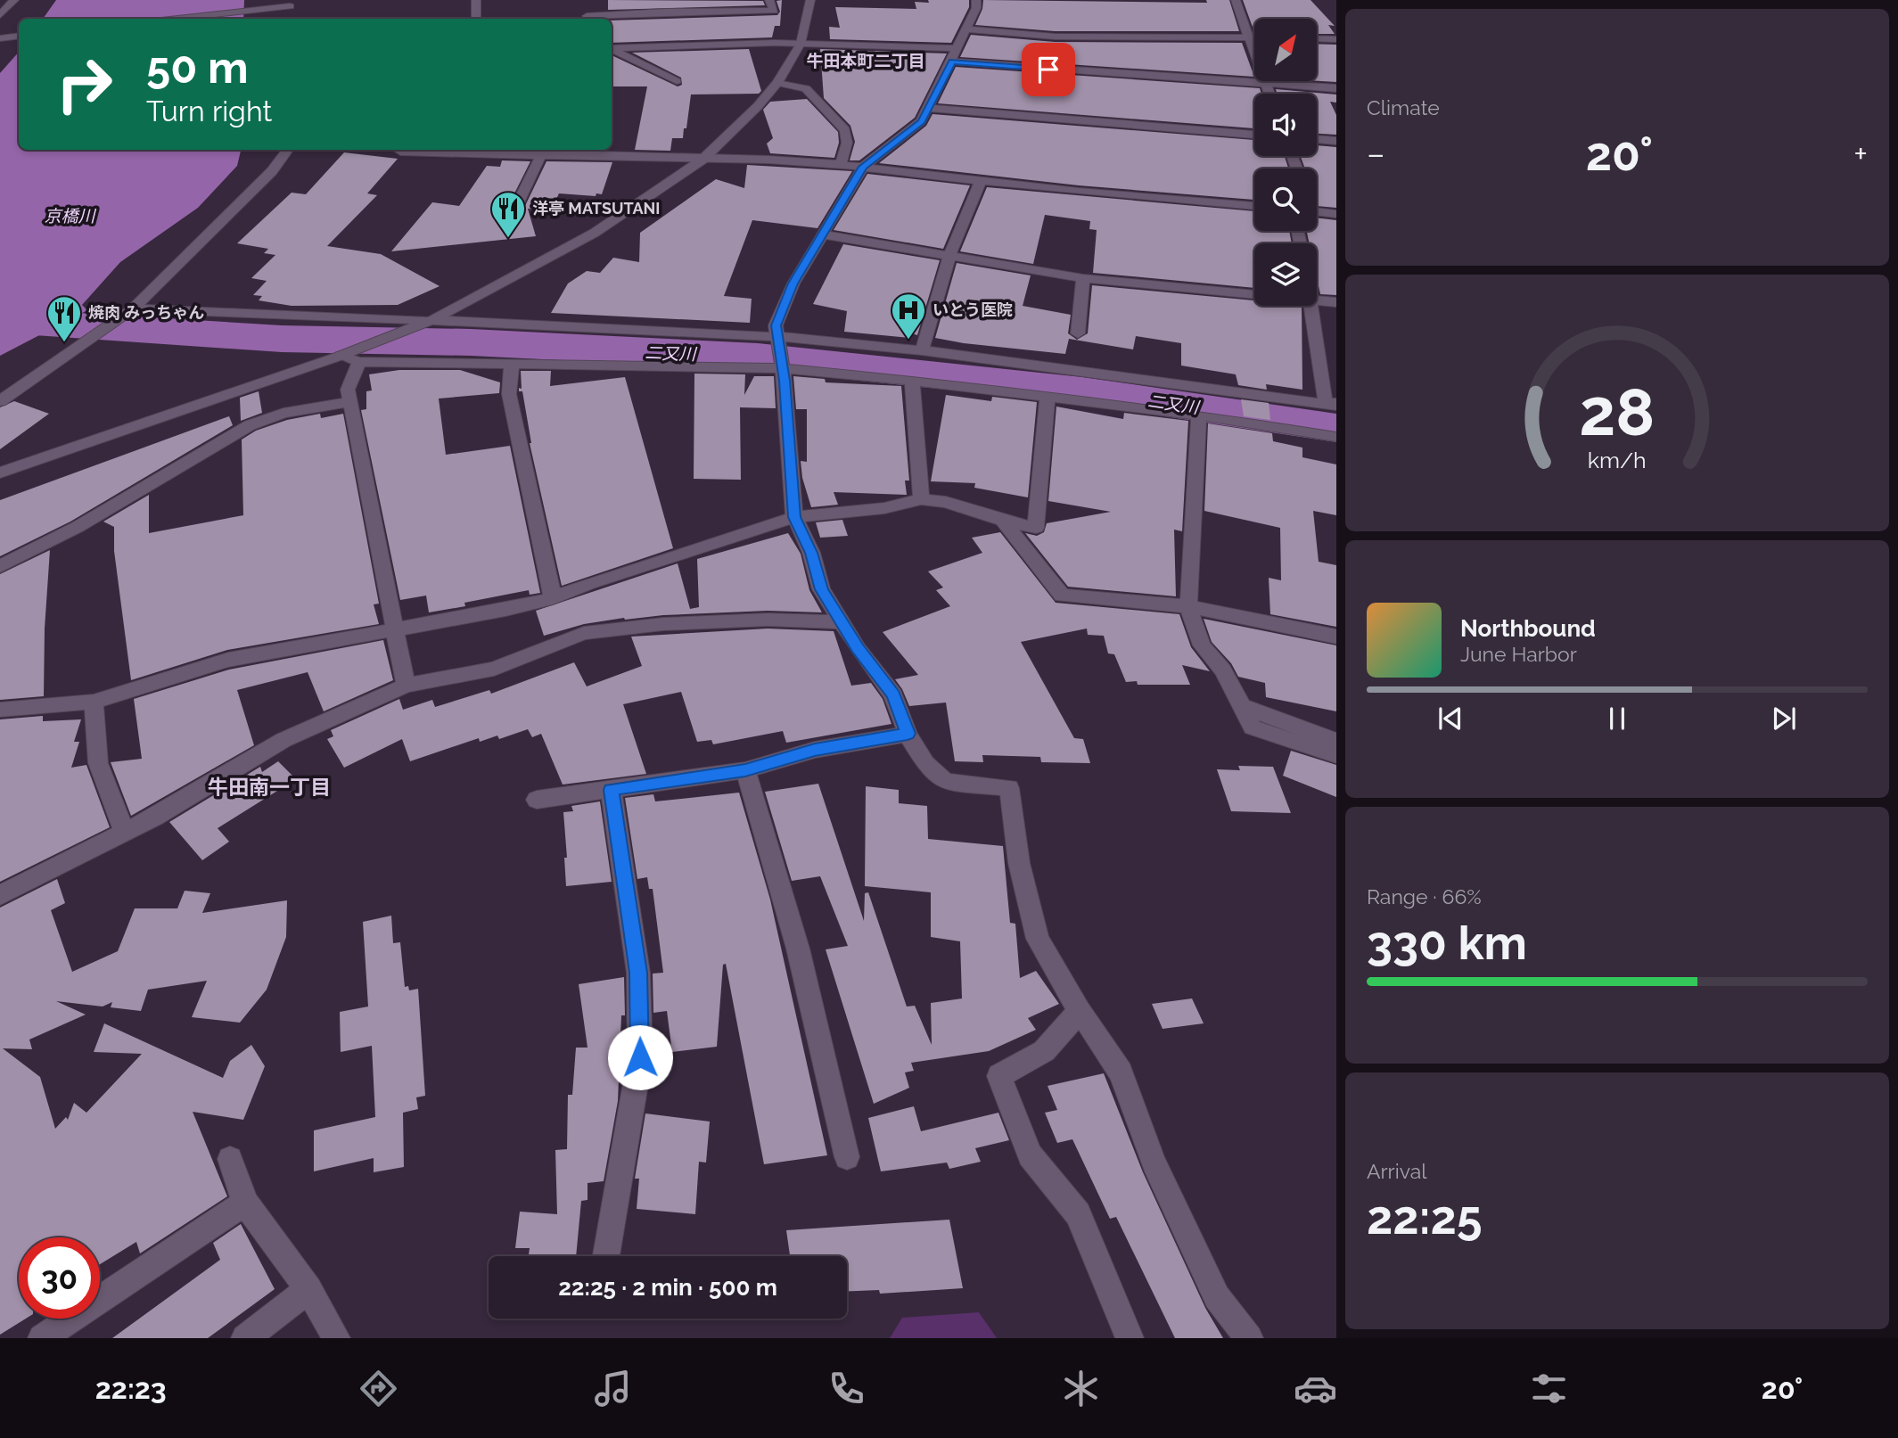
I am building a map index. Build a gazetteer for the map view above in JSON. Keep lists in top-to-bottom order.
{
  "districts": ["牛田本町二丁目", "牛田南一丁目"],
  "water": ["京橋川", "二又川"],
  "places": {
    "restaurant": ["洋亭 MATSUTANI", "焼肉 みっちゃん"],
    "hospital": ["いとう医院"]
  },
  "north": "top right",
  "page": {
    "tile": [
      "Climate",
      ["Range · 66%", "330 km"],
      ["Arrival", "22:25"]
    ],
    "turn": ["50 m", "Turn right"],
    "heat": ["−", "20°", "+"],
    "song": ["Northbound", "June Harbor"],
    "limit": "30",
    "trip": "22:25 · 2 min · 500 m",
    "tabs": ["22:23", "20°"],
    "gauge": ["28", "km/h"]
  }
}
